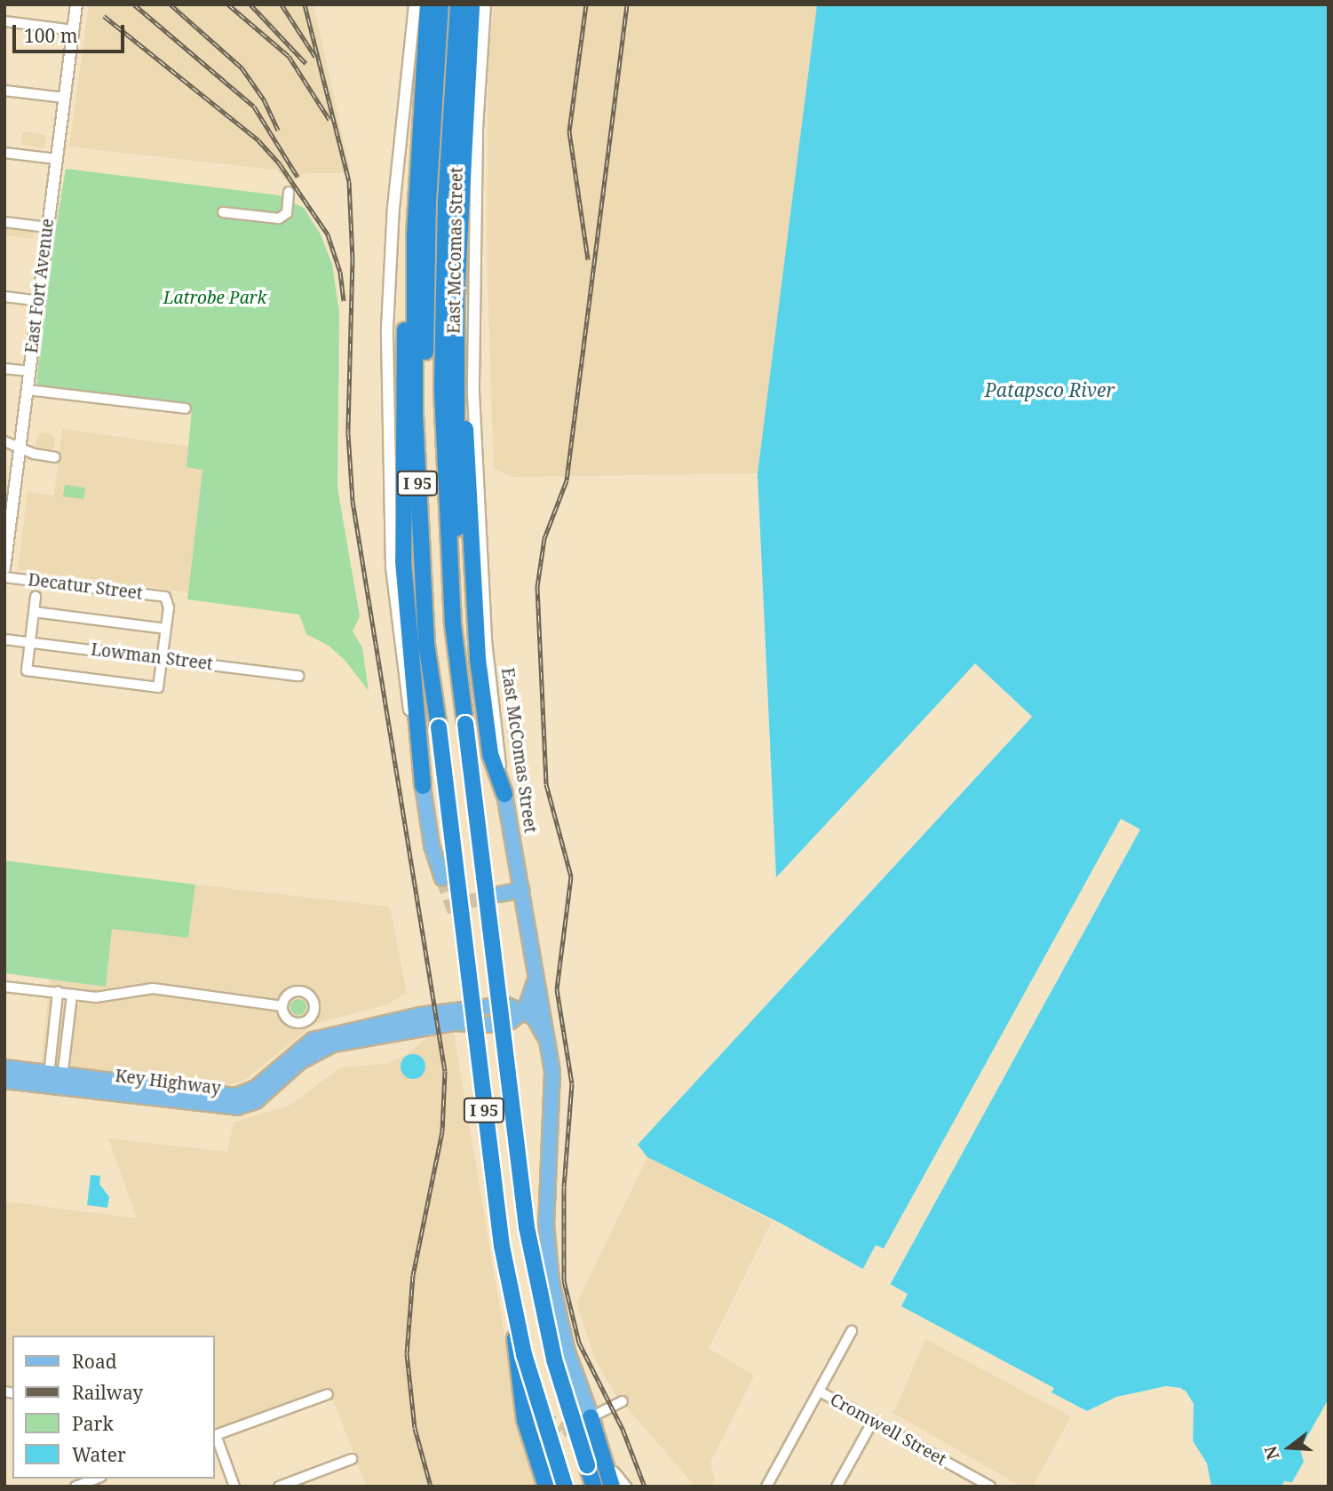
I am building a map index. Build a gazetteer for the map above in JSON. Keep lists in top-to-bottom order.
{
  "streets": {
    "highway": ["I 95"],
    "main road": ["East McComas Street", "Key Highway"],
    "street": [
      "East Fort Avenue",
      "Decatur Street",
      "Lowman Street",
      "Cromwell Street"
    ]
  },
  "water": ["Patapsco River"],
  "parks": ["Latrobe Park"],
  "legend": [
    "Road",
    "Railway",
    "Park",
    "Water"
  ],
  "scale_bar": "100 m",
  "north": "left"
}
